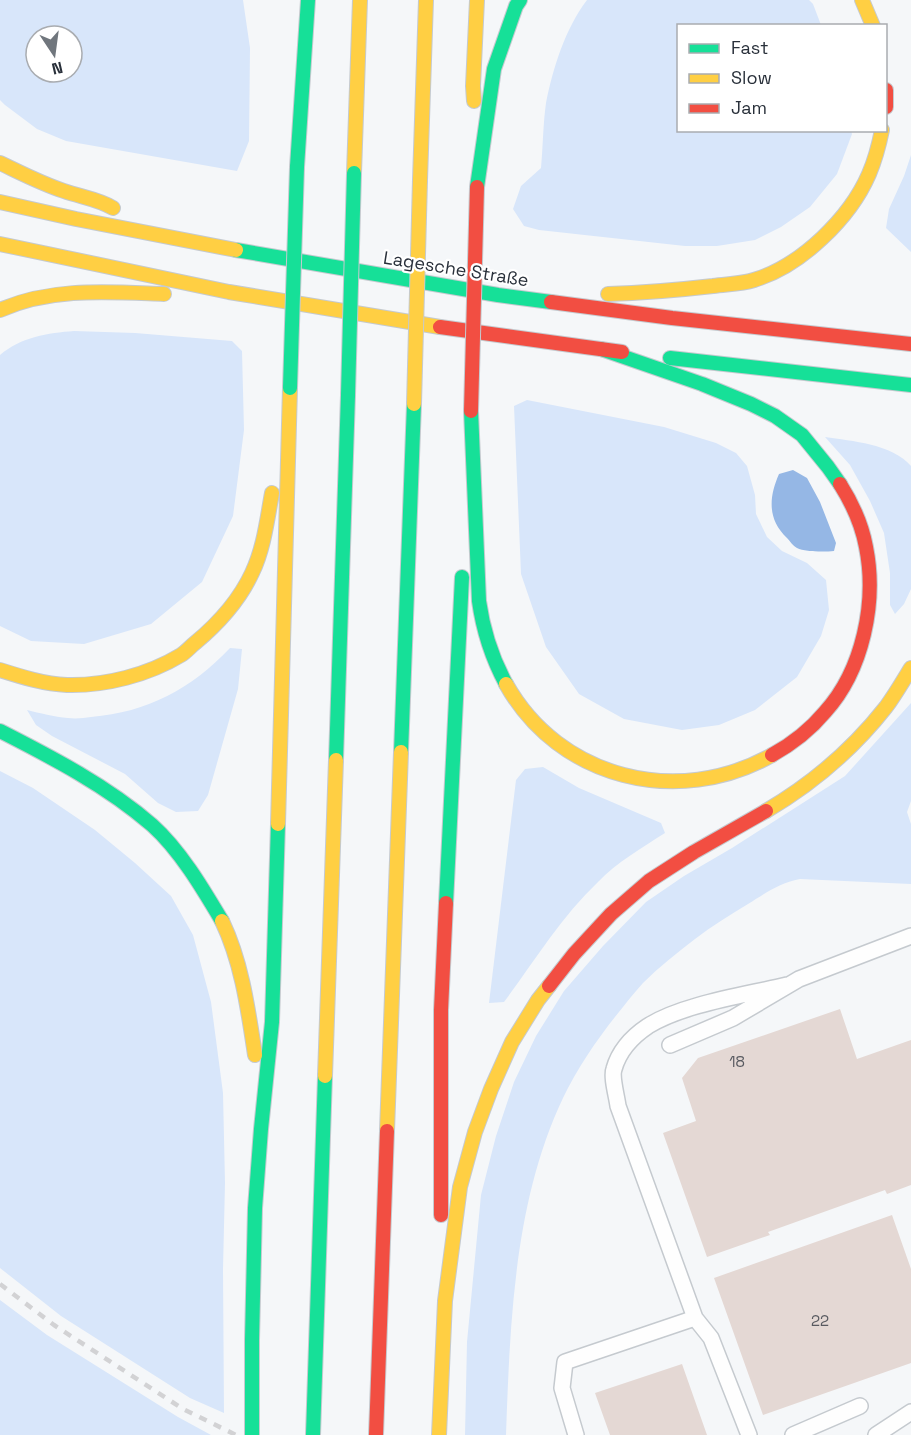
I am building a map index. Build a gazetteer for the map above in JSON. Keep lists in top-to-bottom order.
{
  "streets": {
    "highway": ["Lagesche Straße"]
  },
  "house_numbers": ["18", "22"],
  "legend": ["Fast", "Slow", "Jam"],
  "north": "bottom"
}
